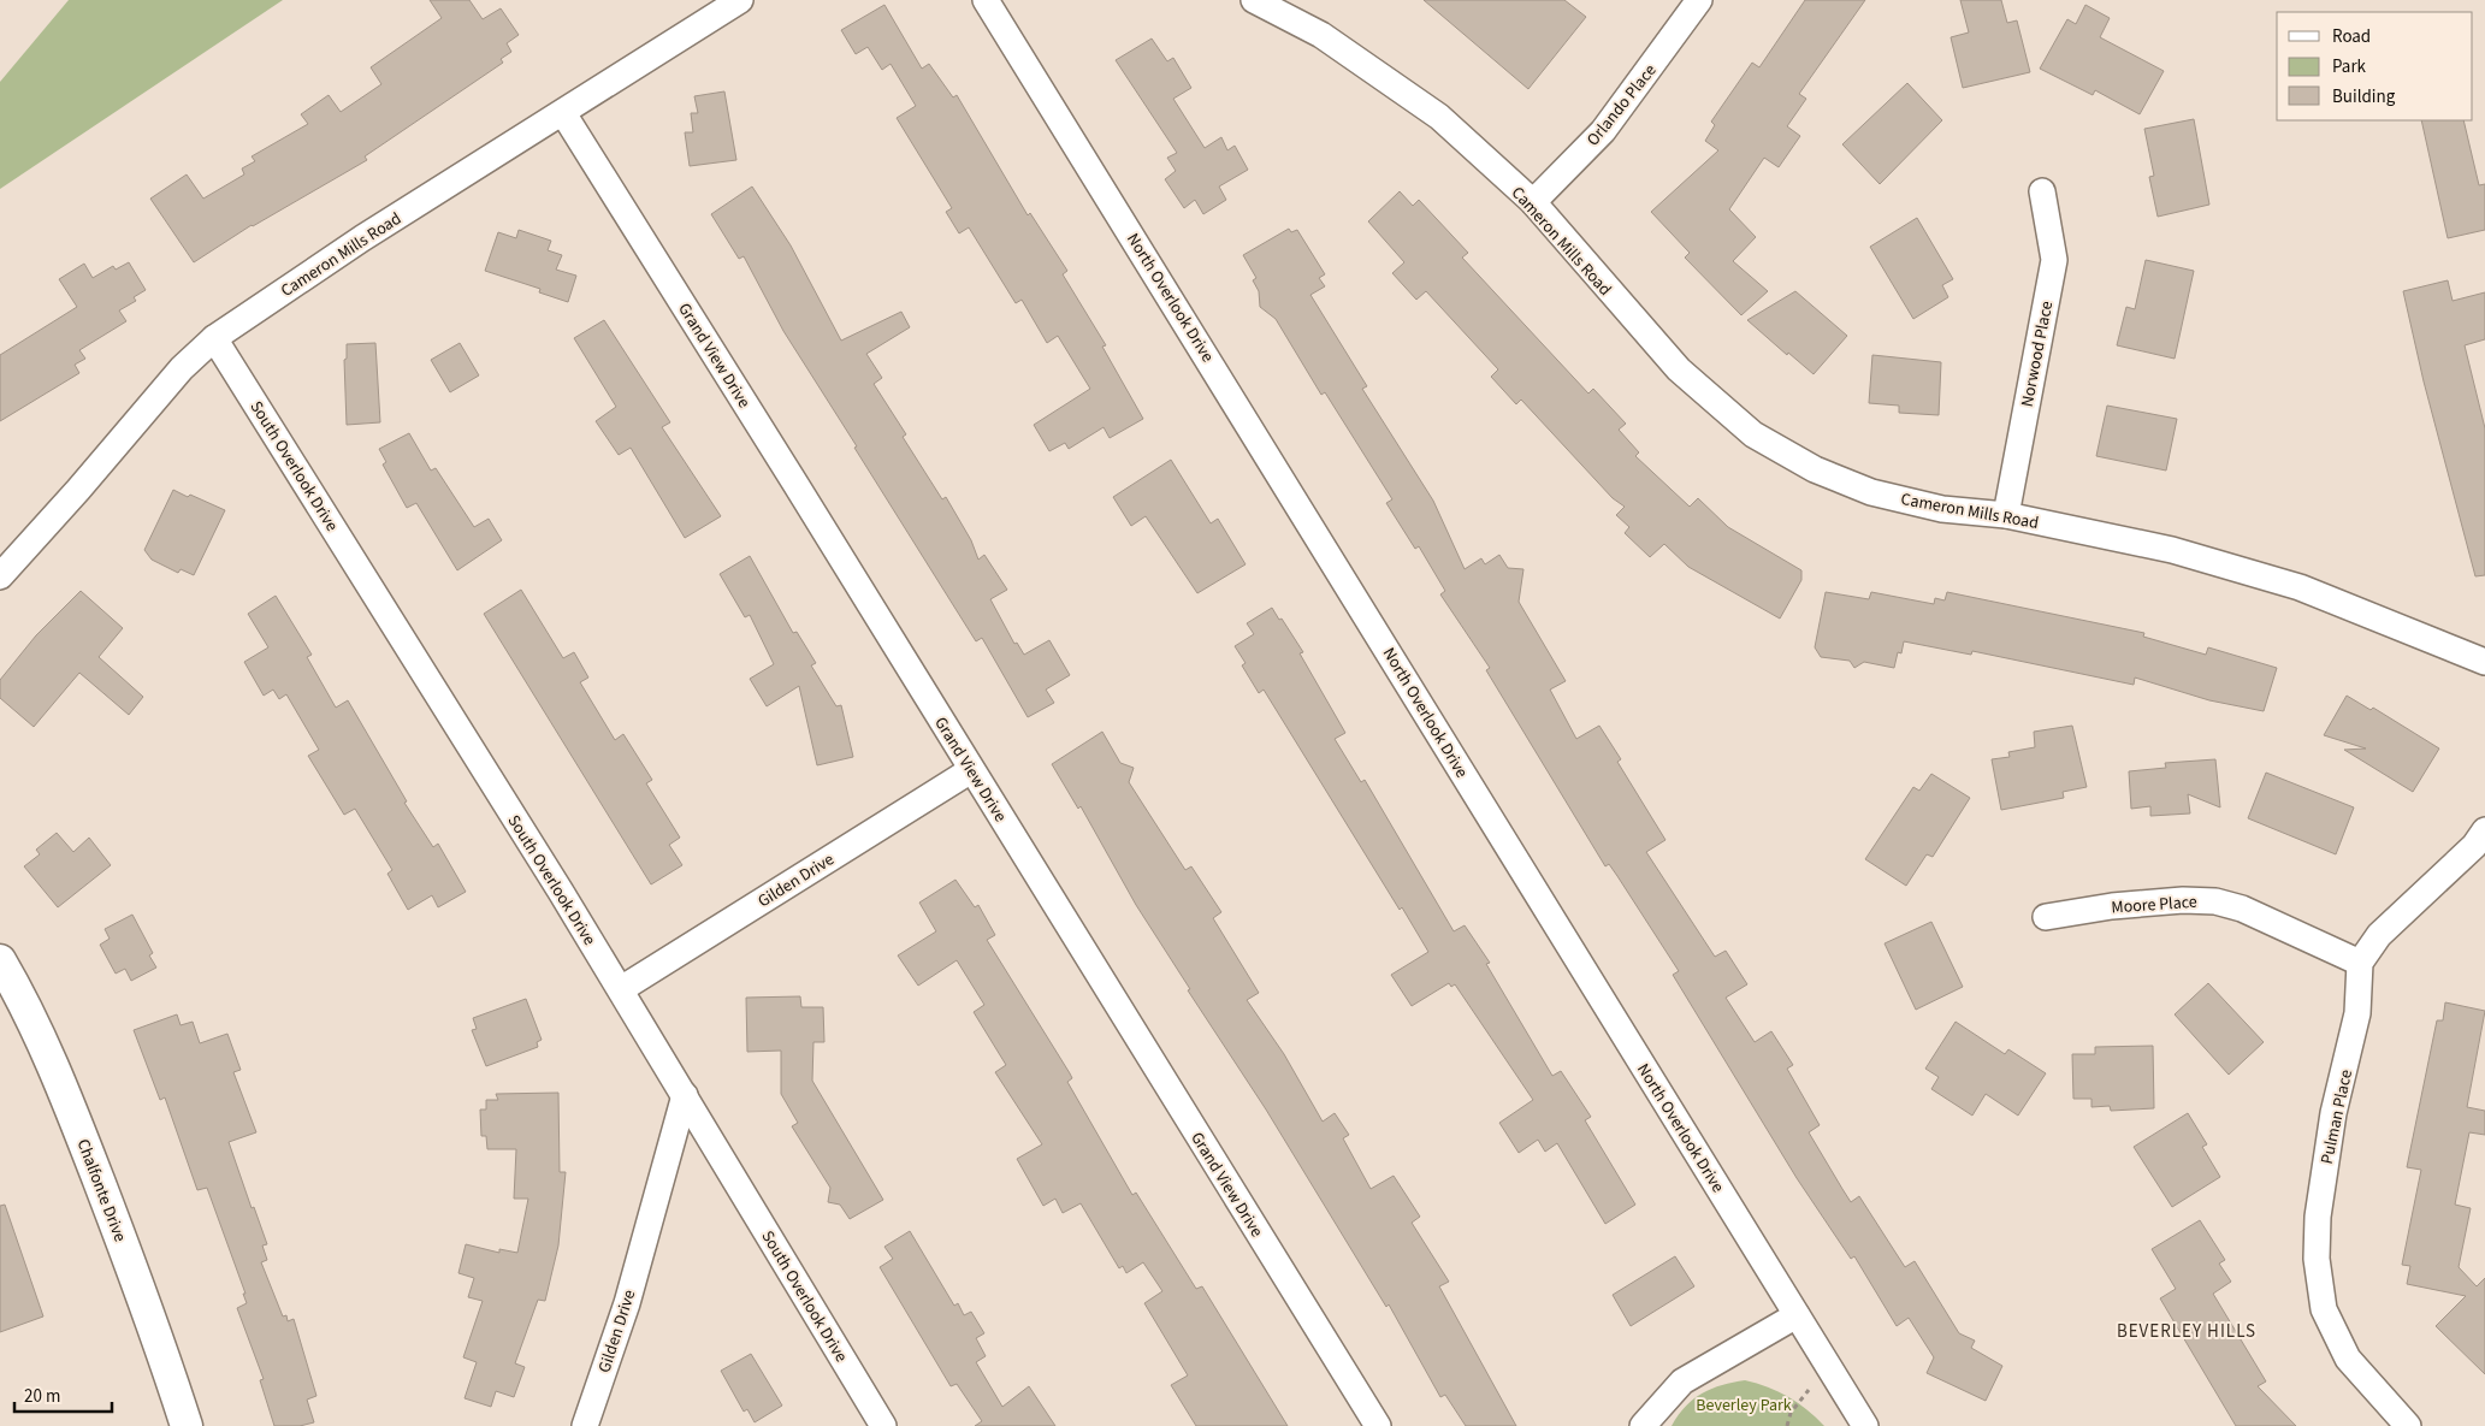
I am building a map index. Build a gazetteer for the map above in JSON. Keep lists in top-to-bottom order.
{
  "streets": {
    "street": [
      "Orlando Place",
      "Cameron Mills Road",
      "North Overlook Drive",
      "Norwood Place",
      "Grand View Drive",
      "South Overlook Drive",
      "Gilden Drive",
      "Moore Place",
      "Pulman Place",
      "Chalfonte Drive"
    ]
  },
  "crossings": [
    ["Orlando Place", "Cameron Mills Road"],
    ["Cameron Mills Road", "Norwood Place"],
    ["Cameron Mills Road", "Grand View Drive"],
    ["Cameron Mills Road", "South Overlook Drive"],
    ["Grand View Drive", "Gilden Drive"],
    ["South Overlook Drive", "Gilden Drive"],
    ["Moore Place", "Pulman Place"]
  ],
  "districts": ["BEVERLEY HILLS"],
  "parks": ["Beverley Park"],
  "legend": ["Road", "Park", "Building"],
  "scale_bar": "20 m"
}
